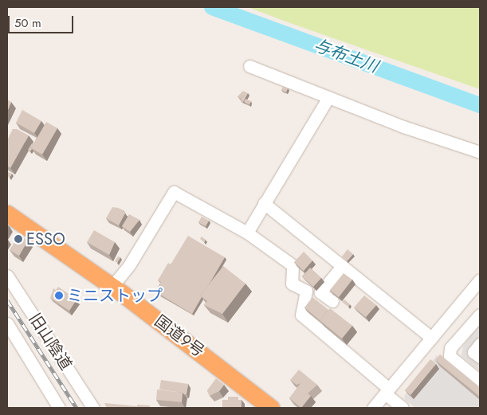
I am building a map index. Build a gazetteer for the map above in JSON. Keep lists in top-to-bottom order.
{
  "streets": {
    "highway": ["国道9号"],
    "street": ["旧山陰道"]
  },
  "water": ["与布土川"],
  "places": ["ESSO", "ミニストップ"],
  "scale_bar": "50 m"
}
